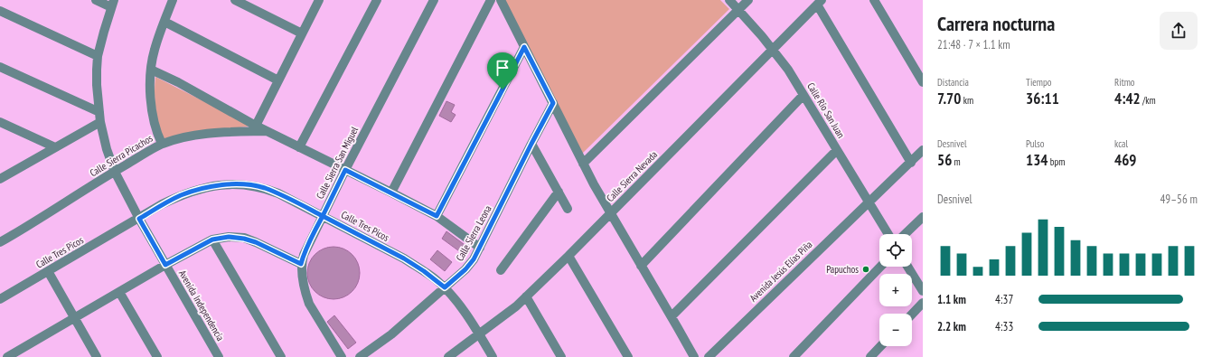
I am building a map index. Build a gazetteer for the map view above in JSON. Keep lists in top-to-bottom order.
{
  "streets": {
    "street": [
      "Calle Río San Juan",
      "Calle Sierra Picachos",
      "Calle Sierra San Miguel",
      "Calle Sierra Nevada",
      "Calle Tres Picos",
      "Calle Sierra Leona",
      "Avenida Jesús Elías Piña",
      "Avenida Independencia"
    ]
  },
  "crossings": [
    ["Calle Río San Juan", "Calle Sierra Nevada"],
    ["Calle Río San Juan", "Avenida Jesús Elías Piña"],
    ["Calle Sierra Picachos", "Calle Sierra San Miguel"],
    ["Calle Sierra Picachos", "Calle Sierra Leona"],
    ["Calle Sierra Picachos", "Avenida Independencia"],
    ["Calle Sierra San Miguel", "Calle Tres Picos"],
    ["Calle Sierra Nevada", "Calle Tres Picos"],
    ["Calle Tres Picos", "Calle Sierra Leona"],
    ["Calle Tres Picos", "Avenida Independencia"]
  ],
  "places": ["Papuchos"],
  "page": {
    "heading": ["Carrera nocturna", "21:48 · 7 × 1.1 km"],
    "stats": [
      ["Distancia", "7.70 km"],
      ["Tiempo", "36:11"],
      ["Ritmo", "4:42 /km"],
      ["Desnivel", "56 m"],
      ["Pulso", "134 bpm"],
      ["kcal", "469"]
    ],
    "chart": ["Desnivel", "49–56 m"],
    "map_buttons": ["+", "−"],
    "list": [
      {
        "name": "1.1 km",
        "note": "4:37"
      },
      {
        "name": "2.2 km",
        "note": "4:33"
      }
    ]
  }
}
